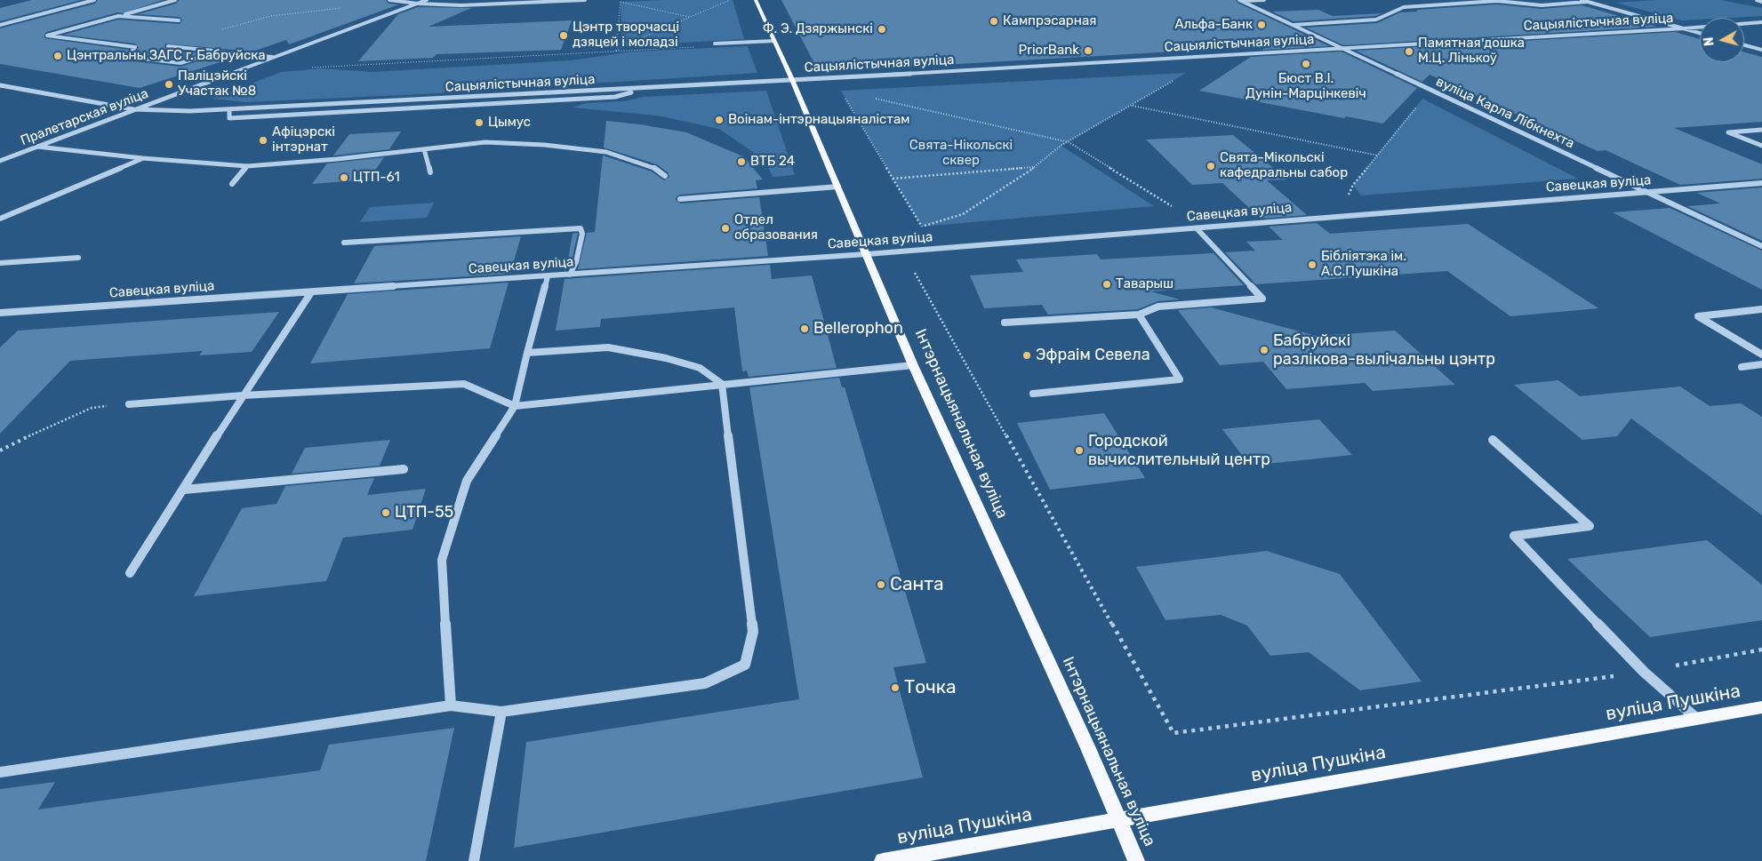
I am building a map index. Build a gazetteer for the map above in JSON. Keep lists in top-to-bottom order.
{
  "streets": {
    "main road": ["Інтэрнацыянальная вуліца", "вуліца Пушкіна"],
    "street": [
      "Сацыялістычная вуліца",
      "вуліца Карла Лібкнехта",
      "Пралетарская вуліца",
      "Савецкая вуліца"
    ]
  },
  "crossings": [
    ["Сацыялістычная вуліца", "вуліца Карла Лібкнехта"],
    ["Сацыялістычная вуліца", "Пралетарская вуліца"],
    ["Сацыялістычная вуліца", "Інтэрнацыянальная вуліца"],
    ["вуліца Карла Лібкнехта", "Савецкая вуліца"],
    ["Савецкая вуліца", "Інтэрнацыянальная вуліца"],
    ["Інтэрнацыянальная вуліца", "вуліца Пушкіна"]
  ],
  "parks": ["Свята-Нікольскі сквер"],
  "places": [
    "Кампрэсарная",
    "Альфа-Банк",
    "Ф. Э. Дзяржынскі",
    "Цэнтр творчасці дзяцей і моладзі",
    "PriorBank",
    "Памятная дошка М.Ц. Лінькоў",
    "Цэнтральны ЗАГС г. Бабруйска",
    "Бюст В.І. Дунін-Марцінкевіч",
    "Паліцэйскі Участак №8",
    "Воінам-інтэрнацыяналістам",
    "Цымус",
    "Афіцэрскі інтэрнат",
    "ВТБ 24",
    "Свята-Мікольскі кафедральны сабор",
    "ЦТП-61",
    "Отдел образования",
    "Бібліятэка ім. А.С.Пушкіна",
    "Таварыш",
    "Bellerophon",
    "Бабруйскі разлікова-вылічальны цэнтр",
    "Эфраім Севела",
    "Городской вычислительный центр",
    "ЦТП-55",
    "Санта",
    "Точка"
  ],
  "north": "left"
}
